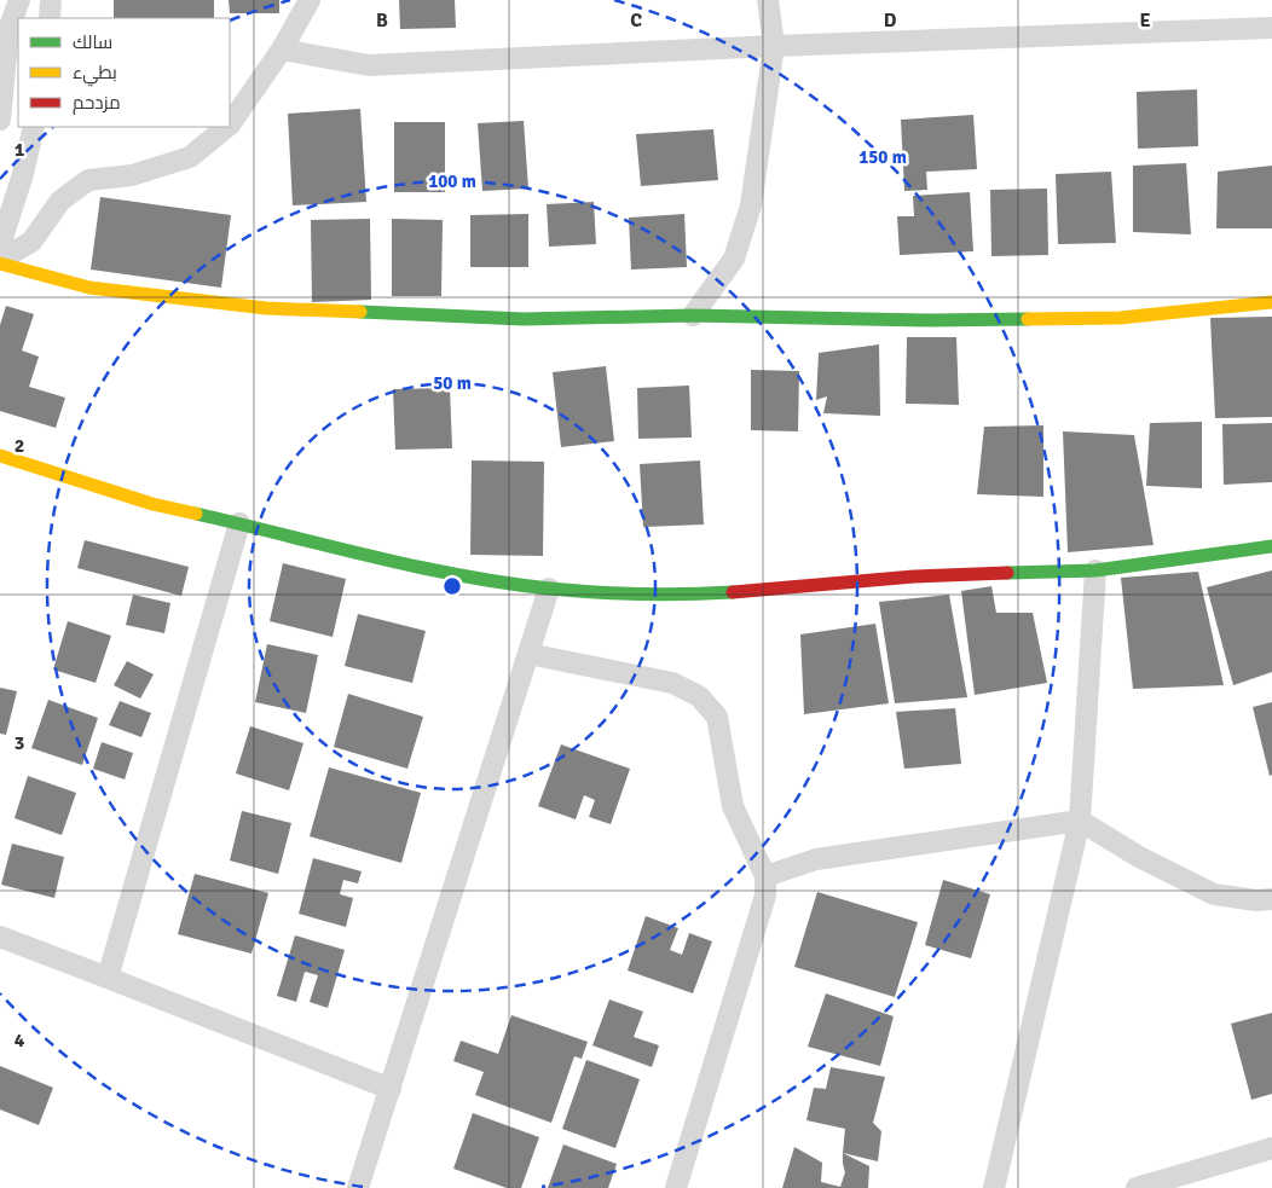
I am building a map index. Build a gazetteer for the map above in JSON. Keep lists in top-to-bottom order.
{
  "legend": ["سالك", "بطيء", "مزدحم"],
  "grid": {
    "columns": [
      "B",
      "C",
      "D",
      "E"
    ],
    "rows": [
      "1",
      "2",
      "3",
      "4"
    ]
  },
  "rings": ["150 m", "100 m", "50 m"]
}
